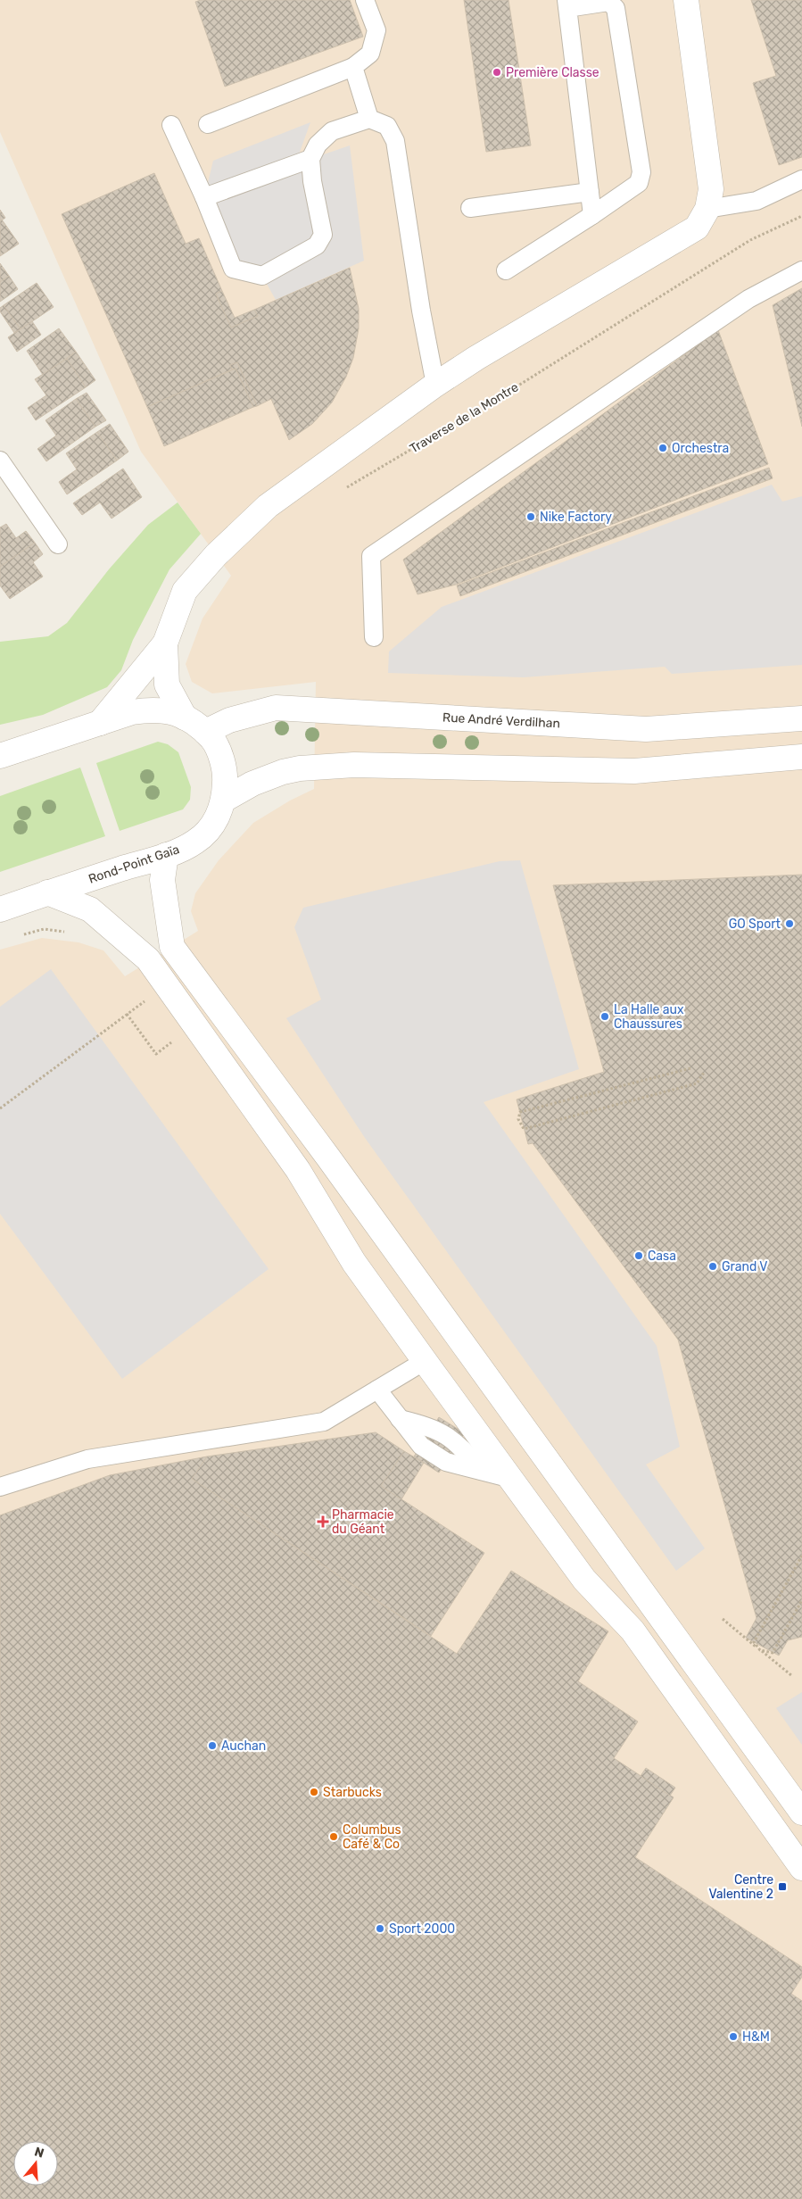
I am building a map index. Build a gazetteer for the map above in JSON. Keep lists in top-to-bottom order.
{
  "streets": {
    "street": ["Rue André Verdilhan", "Rond-Point Gaïa"],
    "path": ["Traverse de la Montre"]
  },
  "crossings": [
    ["Rue André Verdilhan", "Rond-Point Gaïa"]
  ],
  "places": {
    "other": [
      "Première Classe",
      "Orchestra",
      "Nike Factory",
      "GO Sport",
      "La Halle aux Chaussures",
      "Casa",
      "Grand V",
      "Auchan",
      "Starbucks",
      "Columbus Café & Co",
      "Sport 2000",
      "H&M"
    ],
    "health": ["Pharmacie du Géant"],
    "transit": ["Centre Valentine 2"]
  },
  "north": "top"
}
